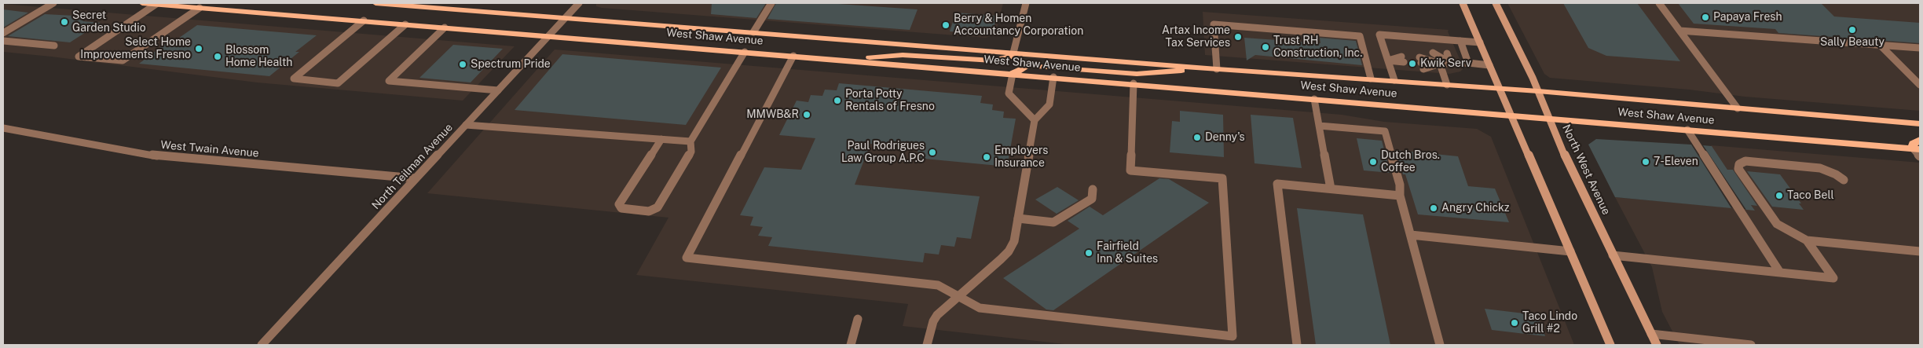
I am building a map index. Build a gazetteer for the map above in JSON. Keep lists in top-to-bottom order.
{
  "streets": {
    "main road": ["West Shaw Avenue", "North West Avenue"],
    "street": ["West Twain Avenue", "North Teilman Avenue"]
  },
  "crossings": [
    ["West Shaw Avenue", "North Teilman Avenue"],
    ["West Shaw Avenue", "North West Avenue"],
    ["West Twain Avenue", "North Teilman Avenue"]
  ],
  "places": [
    "Papaya Fresh",
    "Secret Garden Studio",
    "Berry & Homen Accountancy Corporation",
    "Sally Beauty",
    "Artax Income Tax Services",
    "Trust RH Construction, Inc.",
    "Select Home Improvements Fresno",
    "Blossom Home Health",
    "Kwik Serv",
    "Spectrum Pride",
    "Porta Potty Rentals of Fresno",
    "MMWB&R",
    "Denny's",
    "Paul Rodrigues Law Group A.P.C",
    "Employers Insurance",
    "Dutch Bros. Coffee",
    "7-Eleven",
    "Taco Bell",
    "Angry Chickz",
    "Fairfield Inn & Suites",
    "Taco Lindo Grill #2"
  ]
}
